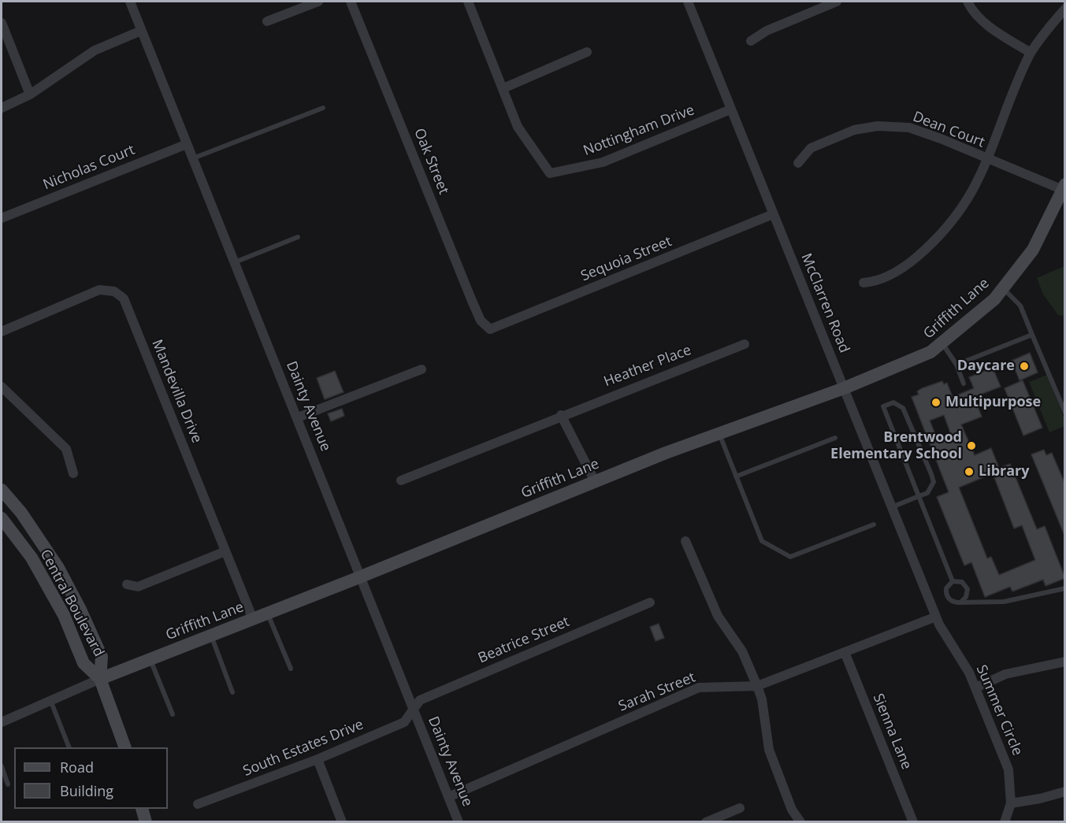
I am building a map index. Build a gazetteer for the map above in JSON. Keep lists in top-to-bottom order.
{
  "streets": {
    "street": [
      "Dean Court",
      "Nottingham Drive",
      "Oak Street",
      "Nicholas Court",
      "Sequoia Street",
      "McClarren Road",
      "Griffith Lane",
      "Heather Place",
      "Mandevilla Drive",
      "Dainty Avenue",
      "Central Boulevard",
      "Beatrice Street",
      "Sarah Street",
      "Summer Circle",
      "Sienna Lane",
      "South Estates Drive"
    ]
  },
  "crossings": [
    ["Dean Court", "Griffith Lane"],
    ["Nottingham Drive", "McClarren Road"],
    ["Oak Street", "Sequoia Street"],
    ["Nicholas Court", "Dainty Avenue"],
    ["Sequoia Street", "McClarren Road"],
    ["McClarren Road", "Griffith Lane"],
    ["McClarren Road", "Sarah Street"],
    ["McClarren Road", "Summer Circle"],
    ["Griffith Lane", "Mandevilla Drive"],
    ["Griffith Lane", "Dainty Avenue"],
    ["Griffith Lane", "Central Boulevard"],
    ["Dainty Avenue", "Beatrice Street"],
    ["Dainty Avenue", "Sarah Street"],
    ["Dainty Avenue", "South Estates Drive"],
    ["Beatrice Street", "South Estates Drive"],
    ["Sarah Street", "Summer Circle"],
    ["Sarah Street", "Sienna Lane"]
  ],
  "places": [
    "Daycare",
    "Multipurpose",
    "Brentwood Elementary School",
    "Library"
  ],
  "legend": ["Road", "Building"]
}
